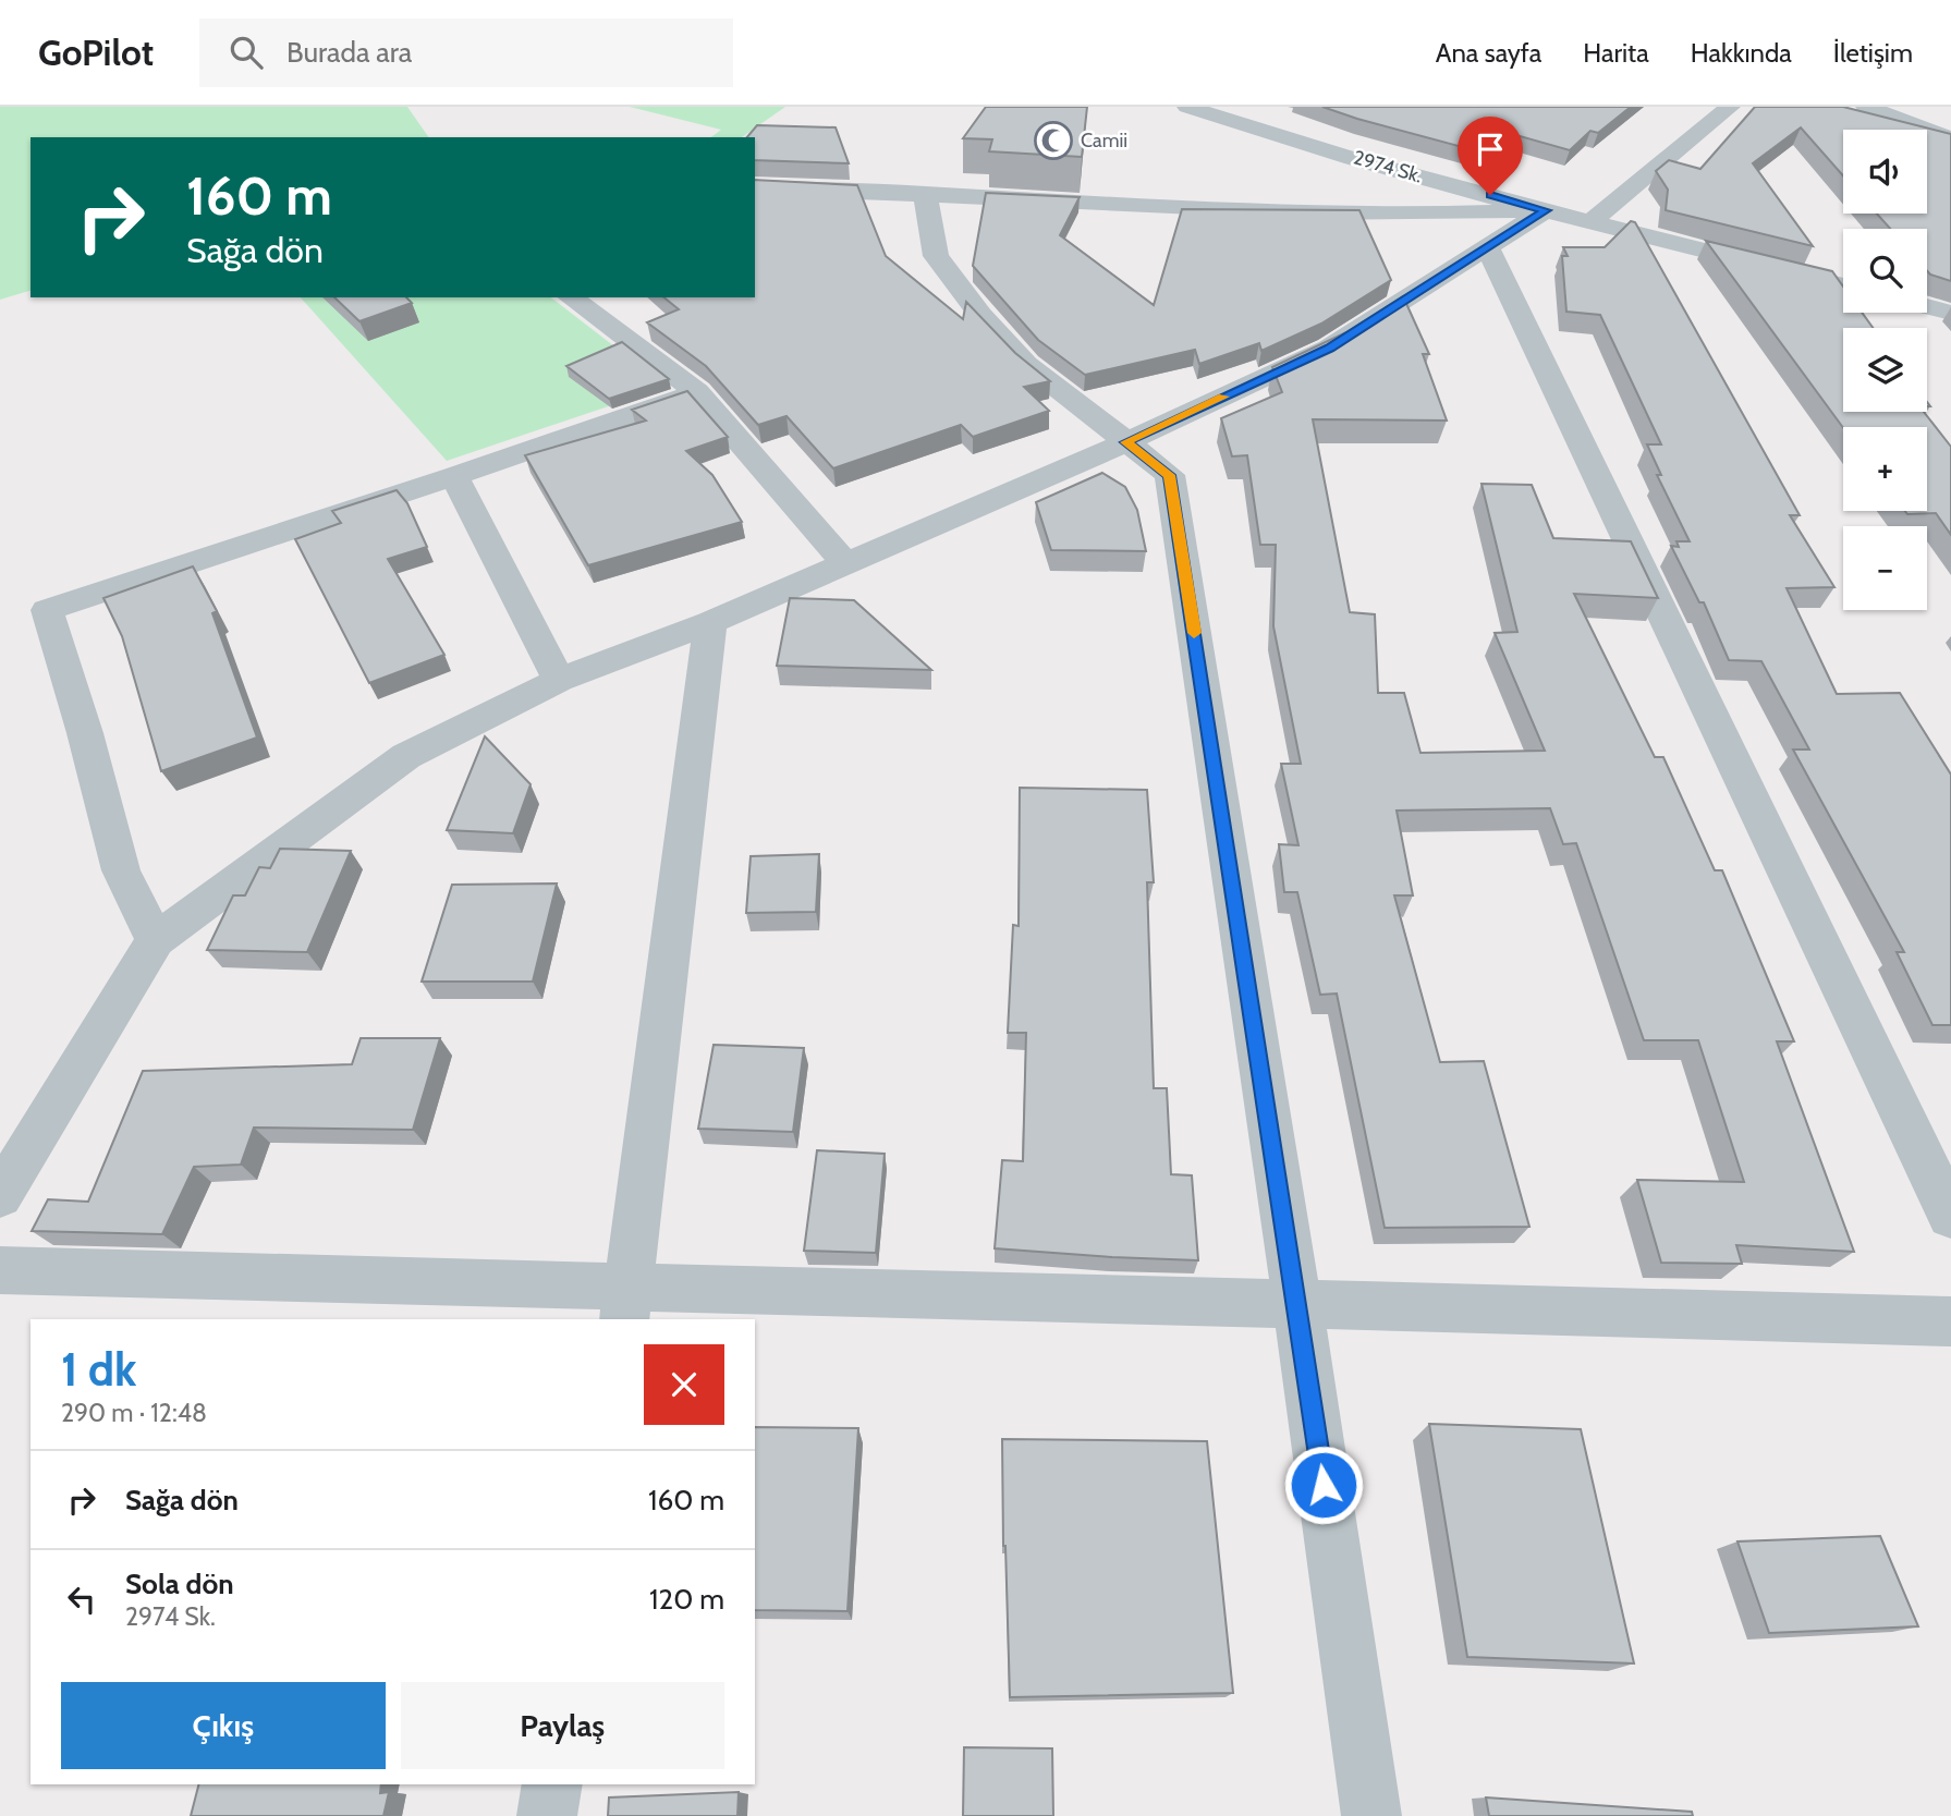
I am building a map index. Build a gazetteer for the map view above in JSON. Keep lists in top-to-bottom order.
{
  "streets": {
    "street": ["2974 Sk."]
  },
  "places": {
    "mosque": ["Camii"]
  },
  "page": {
    "header": "GoPilot",
    "search": "Burada ara",
    "nav": [
      "Ana sayfa",
      "Harita",
      "Hakkında",
      "İletişim"
    ],
    "map_buttons": ["+", "−"],
    "turn": ["160 m", "Sağa dön"],
    "heading": ["1 dk", "290 m · 12:48"],
    "list": [
      {
        "name": "Sağa dön",
        "value": "160 m"
      },
      {
        "name": "Sola dön",
        "note": "2974 Sk.",
        "value": "120 m"
      }
    ],
    "buttons": ["Çıkış", "Paylaş"]
  }
}
